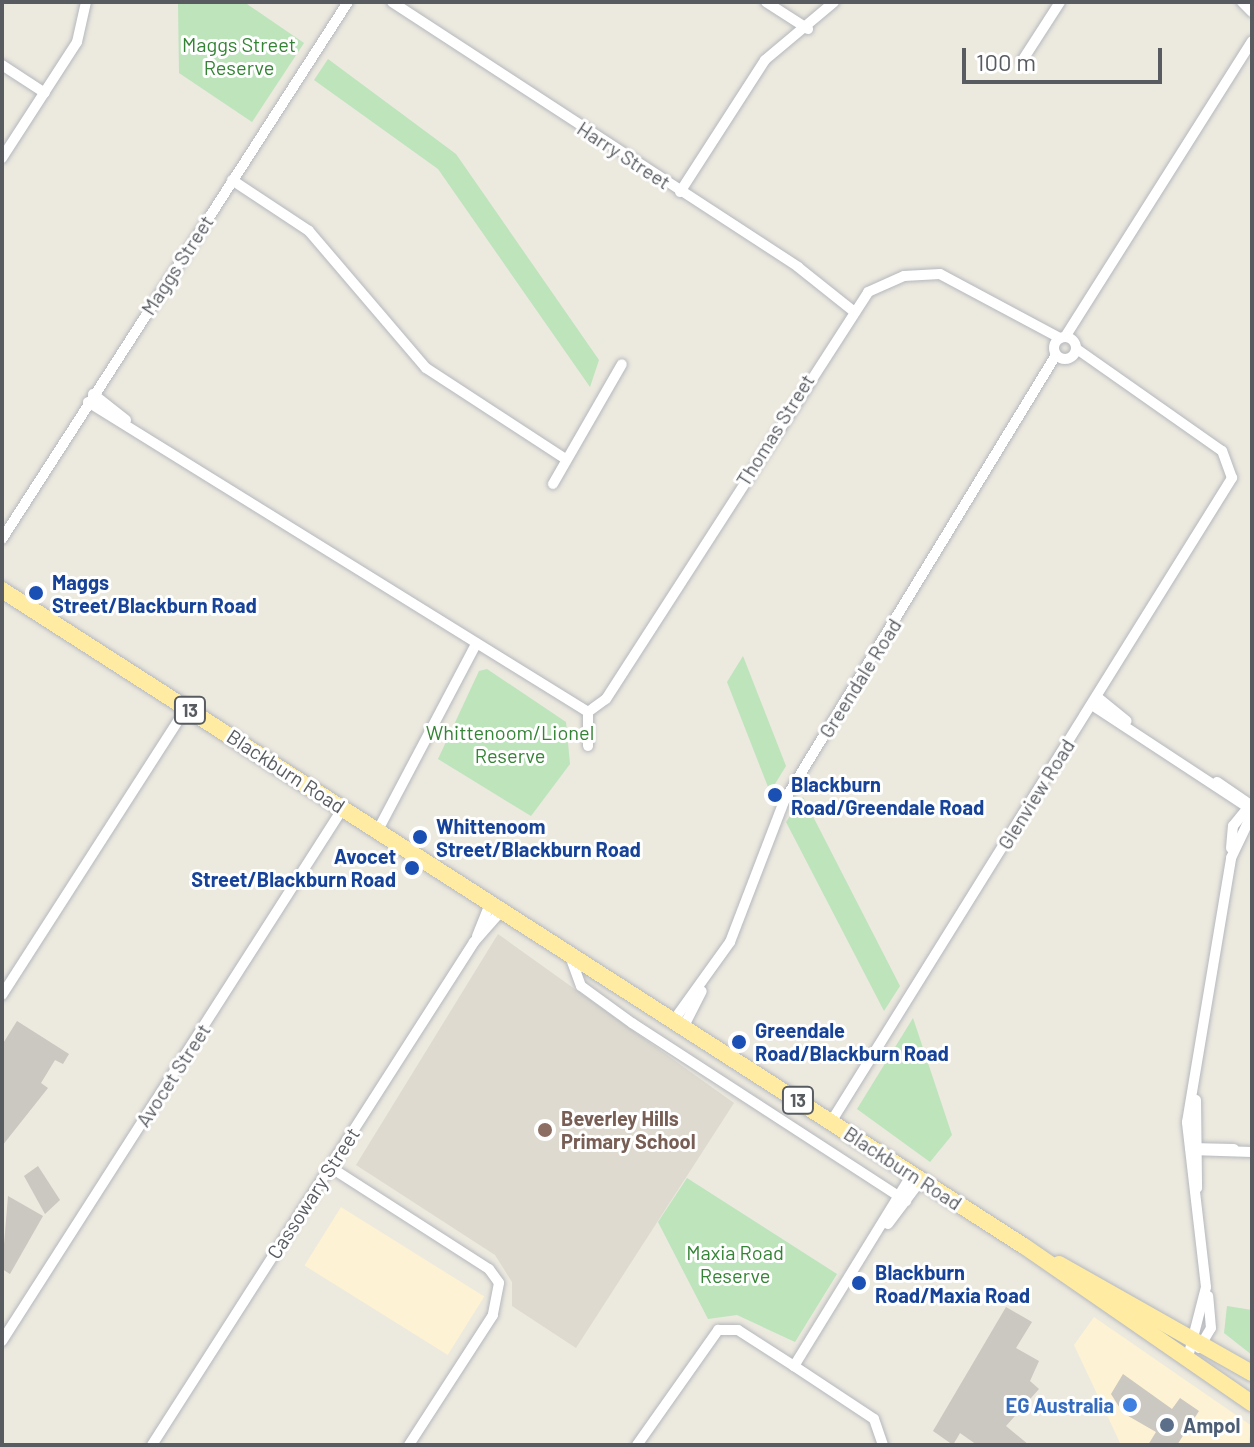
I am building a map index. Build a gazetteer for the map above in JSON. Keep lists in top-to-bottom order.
{
  "streets": {
    "main road": ["13", "Blackburn Road"],
    "street": [
      "Harry Street",
      "Maggs Street",
      "Thomas Street",
      "Greendale Road",
      "Glenview Road",
      "Avocet Street",
      "Cassowary Street"
    ]
  },
  "crossings": [
    ["Harry Street", "Thomas Street"],
    ["Thomas Street", "Greendale Road"],
    ["Thomas Street", "Glenview Road"],
    ["Greendale Road", "Blackburn Road"],
    ["Blackburn Road", "Glenview Road"],
    ["Blackburn Road", "Avocet Street"],
    ["Blackburn Road", "Cassowary Street"]
  ],
  "parks": ["Maggs Street Reserve", "Whittenoom/Lionel Reserve", "Maxia Road Reserve"],
  "places": [
    "Maggs Street/Blackburn Road",
    "Blackburn Road/Greendale Road",
    "Whittenoom Street/Blackburn Road",
    "Avocet Street/Blackburn Road",
    "Greendale Road/Blackburn Road",
    "Beverley Hills Primary School",
    "Blackburn Road/Maxia Road",
    "EG Australia",
    "Ampol"
  ],
  "scale_bar": "100 m"
}
